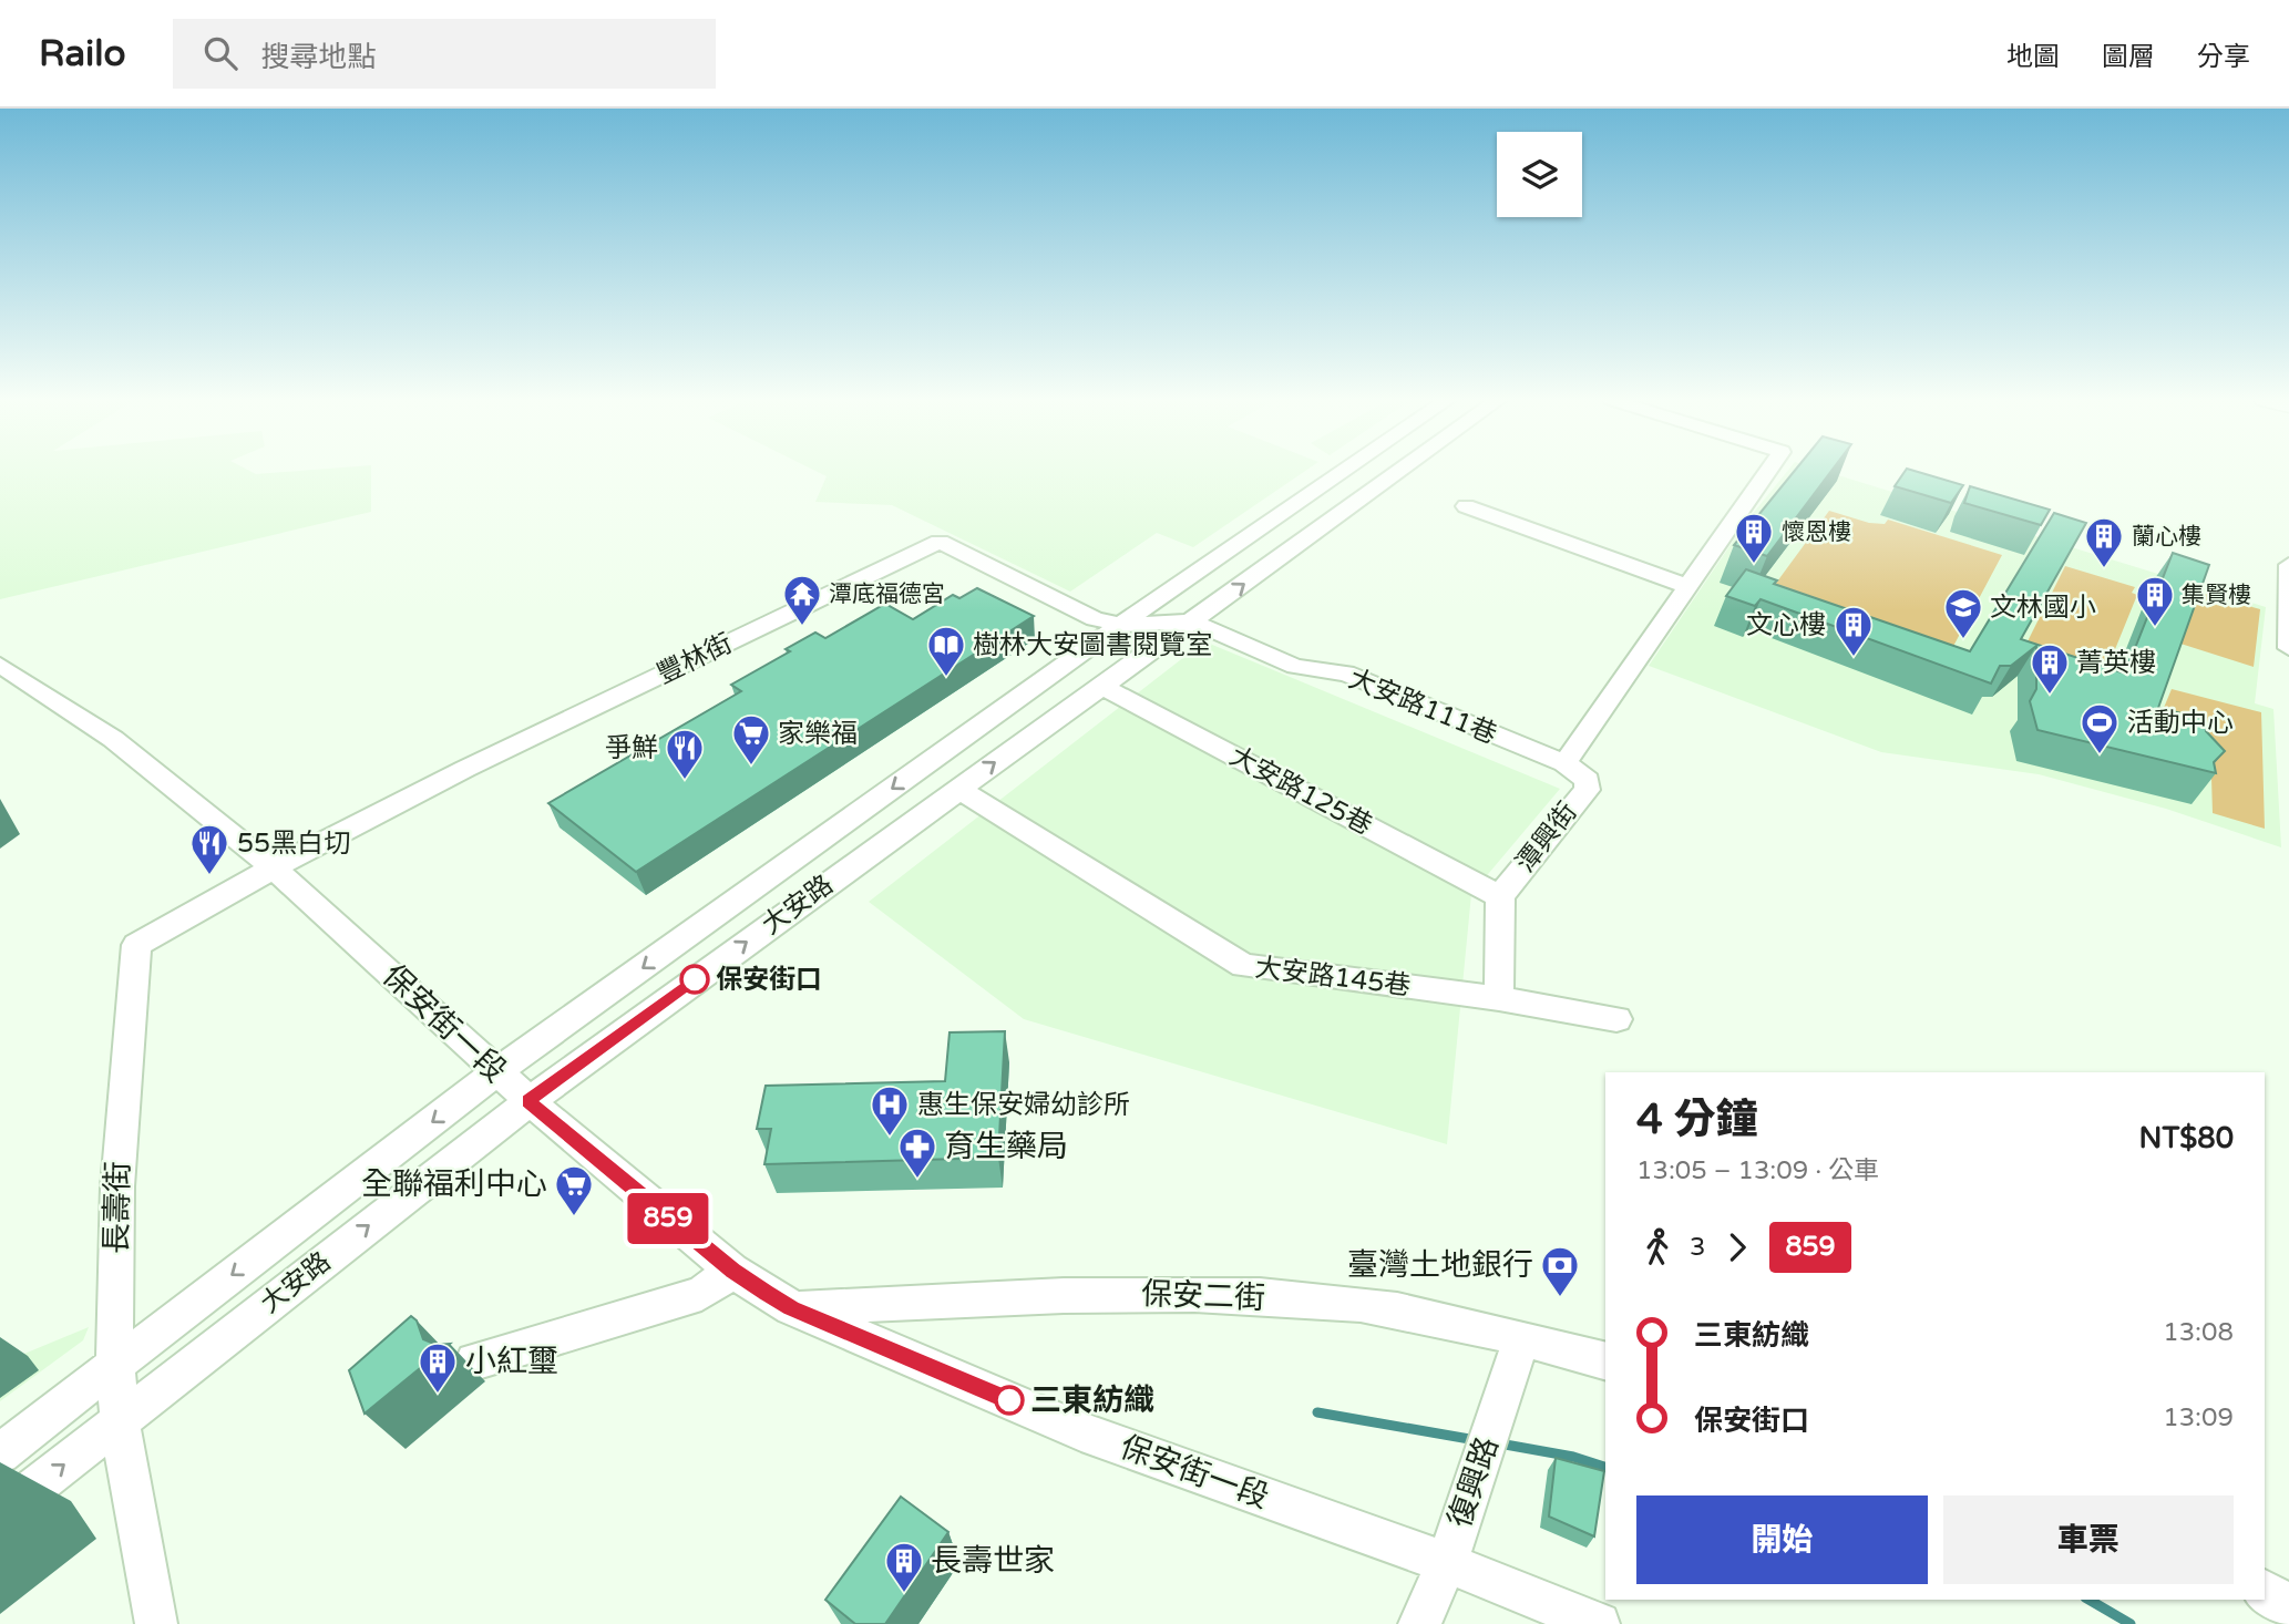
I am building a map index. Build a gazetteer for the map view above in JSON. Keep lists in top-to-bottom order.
{
  "streets": {
    "street": [
      "豐林街",
      "大安路111巷",
      "大安路125巷",
      "潭興街",
      "大安路",
      "大安路145巷",
      "保安街一段",
      "長壽街",
      "保安二街",
      "復興路"
    ]
  },
  "crossings": [
    ["豐林街", "大安路"],
    ["豐林街", "保安街一段"],
    ["豐林街", "長壽街"],
    ["大安路111巷", "潭興街"],
    ["大安路111巷", "大安路"],
    ["大安路125巷", "潭興街"],
    ["大安路125巷", "大安路"],
    ["潭興街", "大安路145巷"],
    ["大安路", "大安路145巷"],
    ["大安路", "保安街一段"],
    ["大安路", "長壽街"],
    ["保安街一段", "長壽街"],
    ["保安街一段", "保安二街"],
    ["保安街一段", "復興路"],
    ["保安二街", "復興路"]
  ],
  "places": {
    "building": [
      "懷恩樓",
      "蘭心樓",
      "集賢樓",
      "文心樓",
      "菁英樓",
      "小紅璽",
      "長壽世家"
    ],
    "temple": ["潭底福德宮"],
    "school or university": ["文林國小"],
    "library": ["樹林大安圖書閱覽室"],
    "sports": ["活動中心"],
    "supermarket": ["家樂福", "全聯福利中心"],
    "restaurant": ["爭鮮", "55黑白切"],
    "other": ["保安街口", "三東紡織"],
    "hospital": ["惠生保安婦幼診所"],
    "pharmacy": ["育生藥局"],
    "bank": ["臺灣土地銀行"]
  },
  "lines": ["bus line 859"],
  "page": {
    "header": "Railo",
    "search": "搜尋地點",
    "nav": ["地圖", "圖層", "分享"],
    "on_map": "859",
    "heading": ["4 分鐘", "13:05 – 13:09 · 公車", "NT$80"],
    "legs": ["3", "859"],
    "list": [
      {
        "name": "三東紡織",
        "value": "13:08"
      },
      {
        "name": "保安街口",
        "value": "13:09"
      }
    ],
    "buttons": ["開始", "車票"]
  }
}
